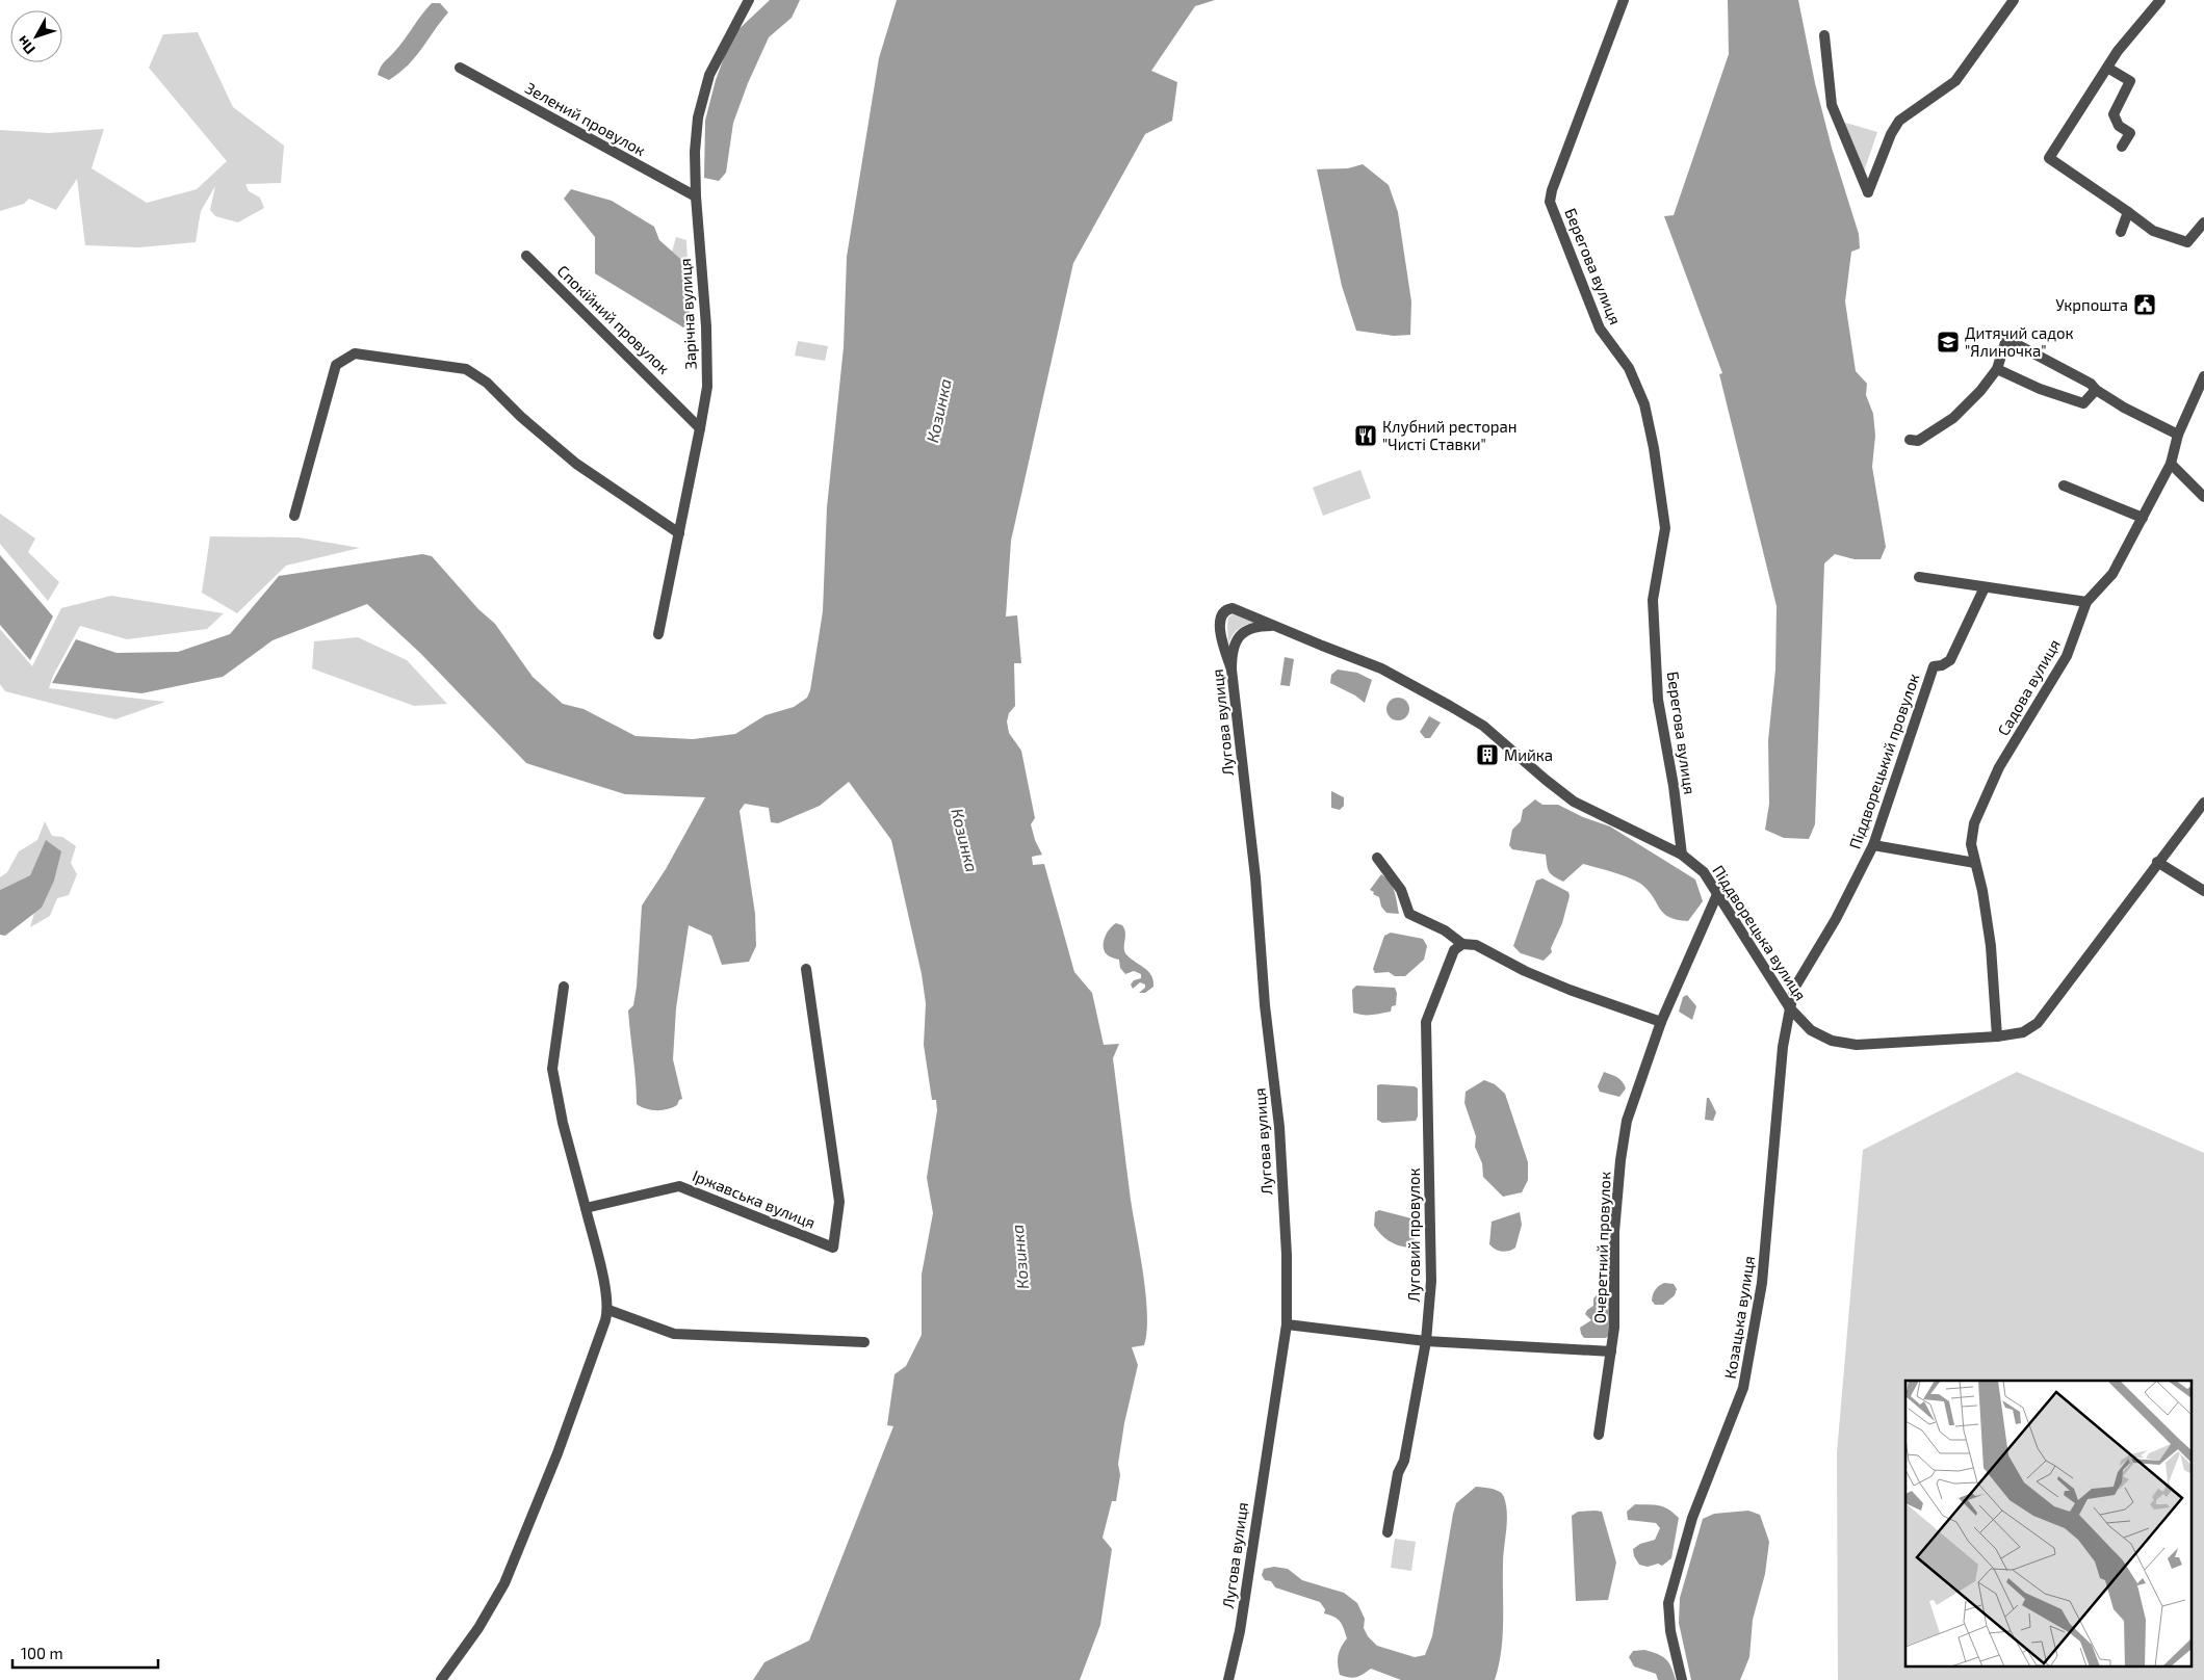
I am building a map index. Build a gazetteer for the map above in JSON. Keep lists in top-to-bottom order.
{
  "streets": {
    "street": [
      "Зелений провулок",
      "Берегова вулиця",
      "Зарічна вулиця",
      "Спокійний провулок",
      "Садова вулиця",
      "Лугова вулиця",
      "Піддворецький провулок",
      "Піддворецька вулиця",
      "Іржавська вулиця",
      "Луговий провулок",
      "Очеретний провулок",
      "Козацька вулиця"
    ]
  },
  "crossings": [
    ["Зелений провулок", "Зарічна вулиця"],
    ["Берегова вулиця", "Піддворецька вулиця"],
    ["Зарічна вулиця", "Спокійний провулок"],
    ["Садова вулиця", "Піддворецька вулиця"],
    ["Лугова вулиця", "Піддворецька вулиця"],
    ["Піддворецький провулок", "Піддворецька вулиця"],
    ["Піддворецький провулок", "Козацька вулиця"],
    ["Піддворецька вулиця", "Очеретний провулок"],
    ["Піддворецька вулиця", "Козацька вулиця"]
  ],
  "water": ["Козинка"],
  "places": {
    "public building": ["Укрпошта"],
    "school or university": ["Дитячий садок \"Ялиночка\""],
    "restaurant": ["Клубний ресторан \"Чисті Ставки\""],
    "building": ["Мийка"]
  },
  "scale_bar": "100 m",
  "north": "bottom left"
}
